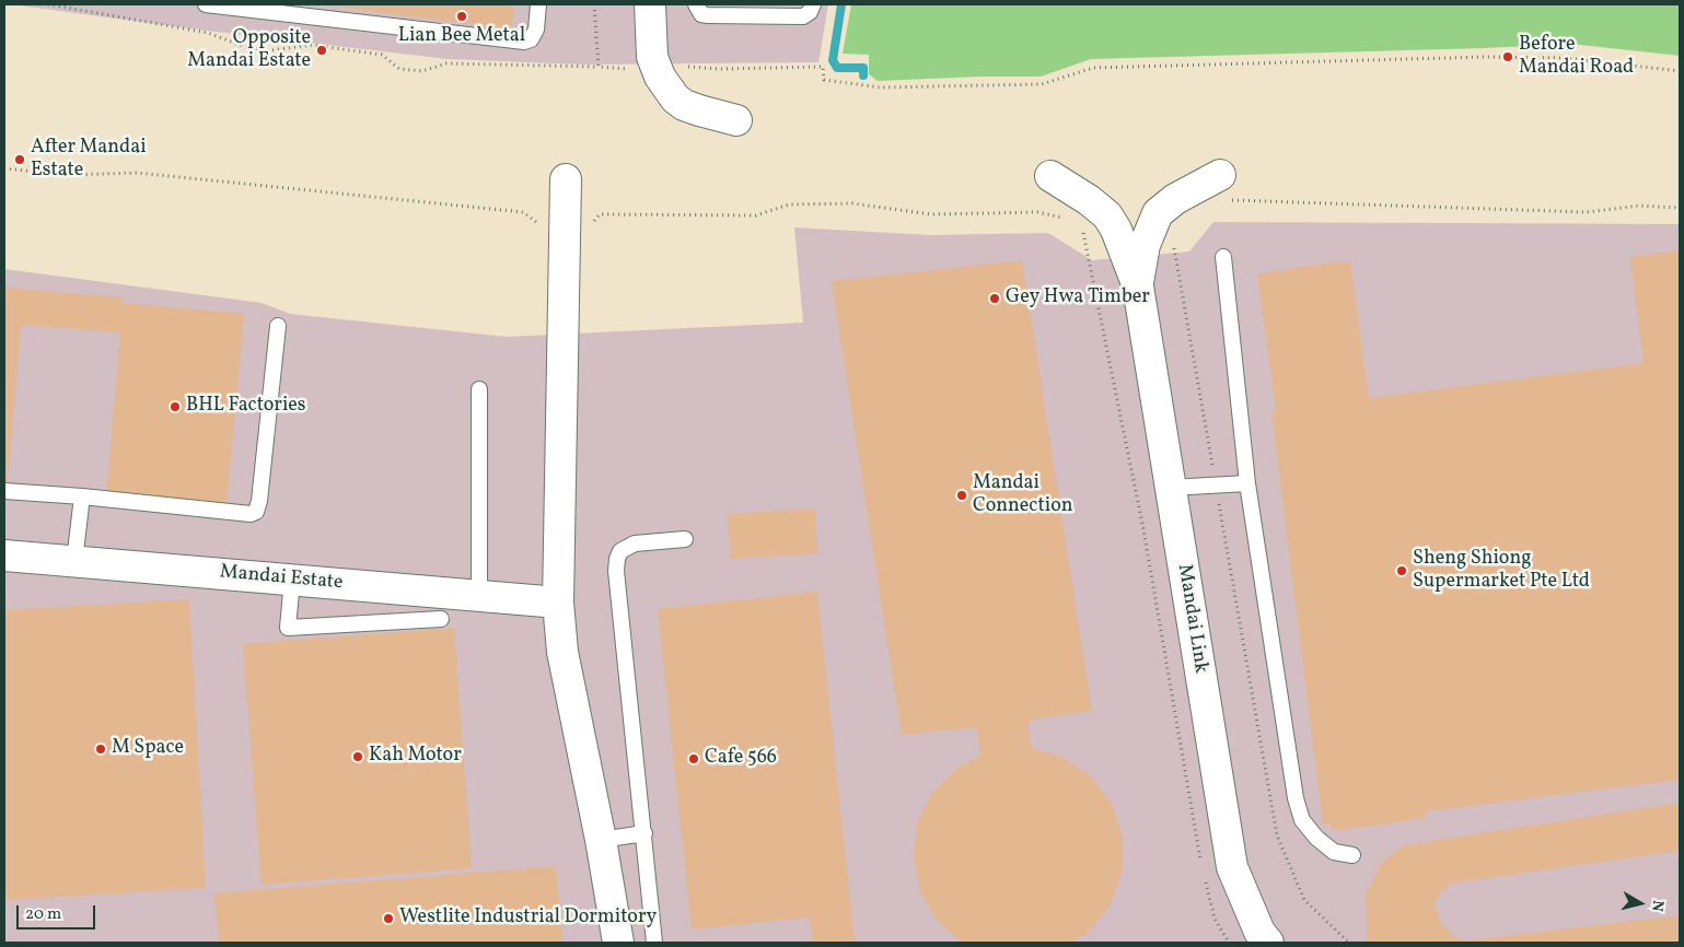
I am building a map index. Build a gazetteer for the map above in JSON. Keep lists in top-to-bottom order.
{
  "streets": {
    "street": ["Mandai Estate", "Mandai Link"]
  },
  "places": [
    "Lian Bee Metal",
    "Opposite Mandai Estate",
    "Before Mandai Road",
    "After Mandai Estate",
    "Gey Hwa Timber",
    "BHL Factories",
    "Mandai Connection",
    "Sheng Shiong Supermarket Pte Ltd",
    "M Space",
    "Kah Motor",
    "Cafe 566",
    "Westlite Industrial Dormitory"
  ],
  "scale_bar": "20 m",
  "north": "right"
}
